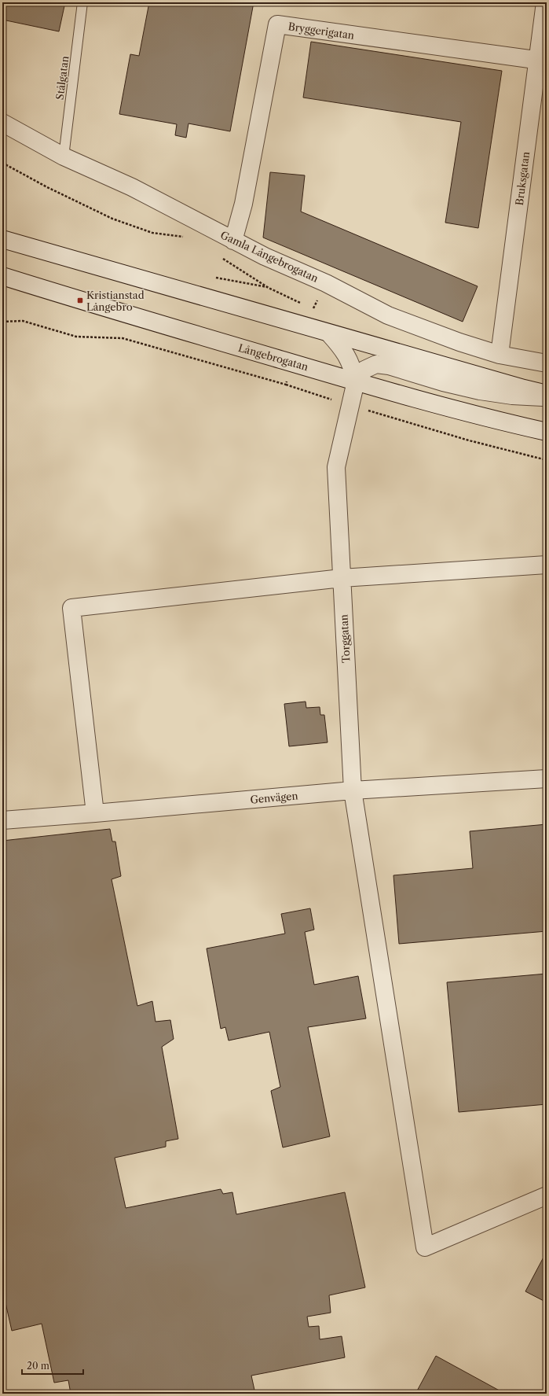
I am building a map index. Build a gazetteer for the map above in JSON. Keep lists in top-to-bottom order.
{
  "streets": {
    "street": [
      "Bryggerigatan",
      "Bruksgatan",
      "Gamla Långebrogatan",
      "Långebrogatan",
      "Torggatan",
      "Genvägen"
    ],
    "lane": ["Stålgatan"]
  },
  "crossings": [
    ["Bryggerigatan", "Bruksgatan"],
    ["Bryggerigatan", "Gamla Långebrogatan"],
    ["Stålgatan", "Gamla Långebrogatan"],
    ["Bruksgatan", "Gamla Långebrogatan"],
    ["Långebrogatan", "Torggatan"],
    ["Torggatan", "Genvägen"]
  ],
  "places": {
    "transit": ["Kristianstad Långebro"]
  },
  "scale_bar": "20 m"
}
